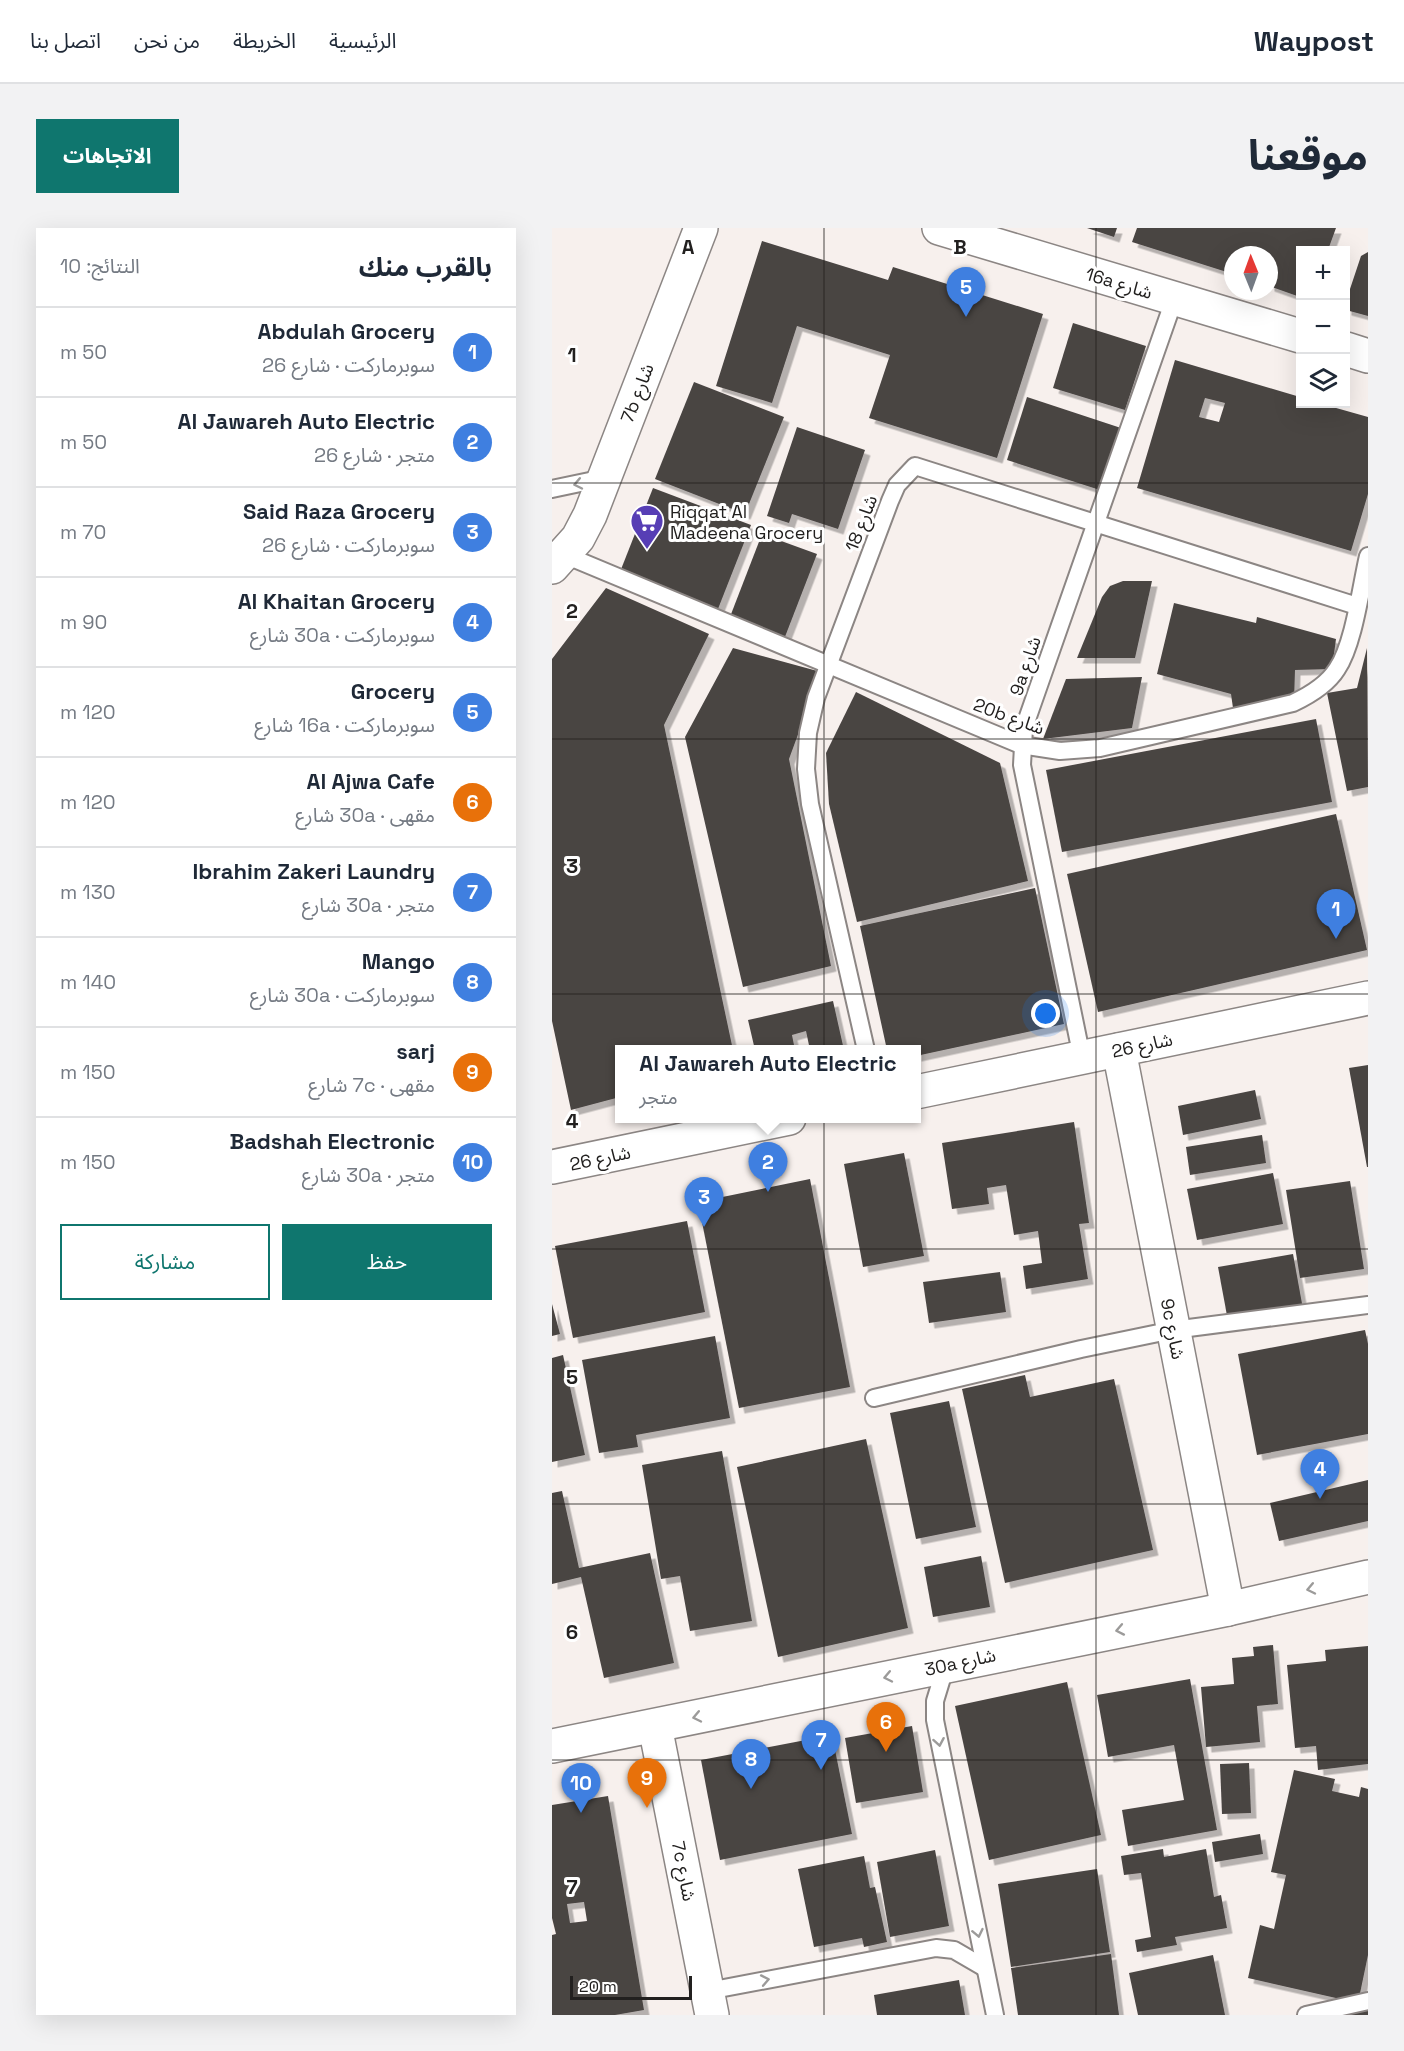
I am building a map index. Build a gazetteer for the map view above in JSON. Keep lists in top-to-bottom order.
{
  "streets": {
    "street": [
      "16a شارع",
      "7b شارع",
      "شارع 26",
      "9c شارع",
      "30a شارع",
      "7c شارع"
    ],
    "lane": ["شارع 18", "9a شارع", "20b شارع"]
  },
  "crossings": [
    ["16a شارع", "9a شارع"],
    ["7b شارع", "20b شارع"],
    ["شارع 18", "9a شارع"],
    ["شارع 18", "20b شارع"],
    ["9a شارع", "20b شارع"],
    ["9a شارع", "شارع 26"],
    ["شارع 26", "9c شارع"],
    ["9c شارع", "30a شارع"],
    ["30a شارع", "7c شارع"]
  ],
  "one_way": ["30a شارع"],
  "places": {
    "supermarket": ["Riqqat Al Madeena Grocery"]
  },
  "scale_bar": "20 m",
  "north": "top",
  "page": {
    "header": "Waypost",
    "nav": [
      "الرئيسية",
      "الخريطة",
      "من نحن",
      "اتصل بنا"
    ],
    "title": "موقعنا",
    "buttons": [
      "الاتجاهات",
      ["حفظ", "مشاركة"]
    ],
    "heading": ["بالقرب منك", "النتائج: 10"],
    "map_buttons": ["+", "−"],
    "pins": [
      "5",
      "1",
      "2",
      "3",
      "4",
      "6",
      "7",
      "8",
      "9",
      "10"
    ],
    "list": [
      {
        "mark": "1",
        "name": "Abdulah Grocery",
        "note": "سوبرماركت · شارع 26",
        "value": "50 m"
      },
      {
        "mark": "2",
        "name": "Al Jawareh Auto Electric",
        "note": "متجر · شارع 26",
        "value": "50 m"
      },
      {
        "mark": "3",
        "name": "Said Raza Grocery",
        "note": "سوبرماركت · شارع 26",
        "value": "70 m"
      },
      {
        "mark": "4",
        "name": "Al Khaitan Grocery",
        "note": "سوبرماركت · 30a شارع",
        "value": "90 m"
      },
      {
        "mark": "5",
        "name": "Grocery",
        "note": "سوبرماركت · 16a شارع",
        "value": "120 m"
      },
      {
        "mark": "6",
        "name": "Al Ajwa Cafe",
        "note": "مقهى · 30a شارع",
        "value": "120 m"
      },
      {
        "mark": "7",
        "name": "Ibrahim Zakeri Laundry",
        "note": "متجر · 30a شارع",
        "value": "130 m"
      },
      {
        "mark": "8",
        "name": "Mango",
        "note": "سوبرماركت · 30a شارع",
        "value": "140 m"
      },
      {
        "mark": "9",
        "name": "sarj",
        "note": "مقهى · 7c شارع",
        "value": "150 m"
      },
      {
        "mark": "10",
        "name": "Badshah Electronic",
        "note": "متجر · 30a شارع",
        "value": "150 m"
      }
    ],
    "popup": ["Al Jawareh Auto Electric", "متجر"],
    "scale": "20 m"
  },
  "grid": {
    "columns": ["A", "B"],
    "rows": [
      "1",
      "2",
      "3",
      "4",
      "5",
      "6",
      "7"
    ]
  }
}
